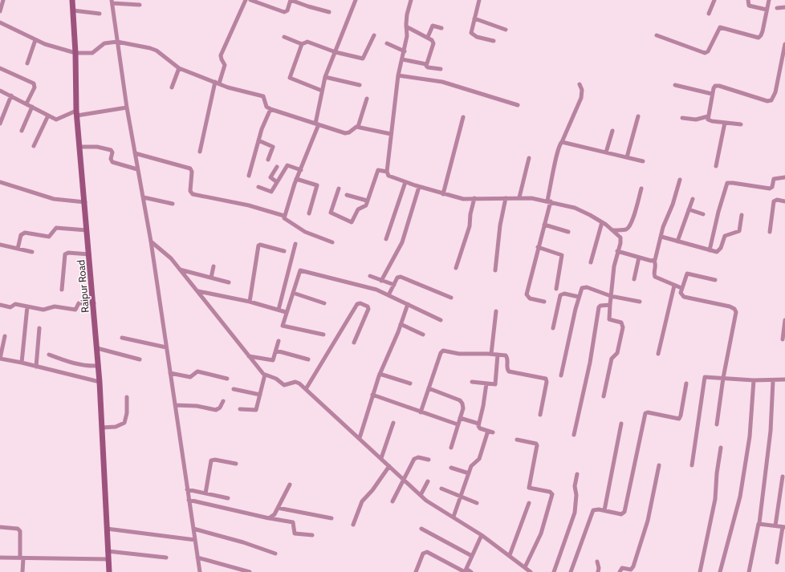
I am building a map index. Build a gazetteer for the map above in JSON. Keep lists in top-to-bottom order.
{
  "streets": {
    "main road": ["Raipur Road"]
  }
}
